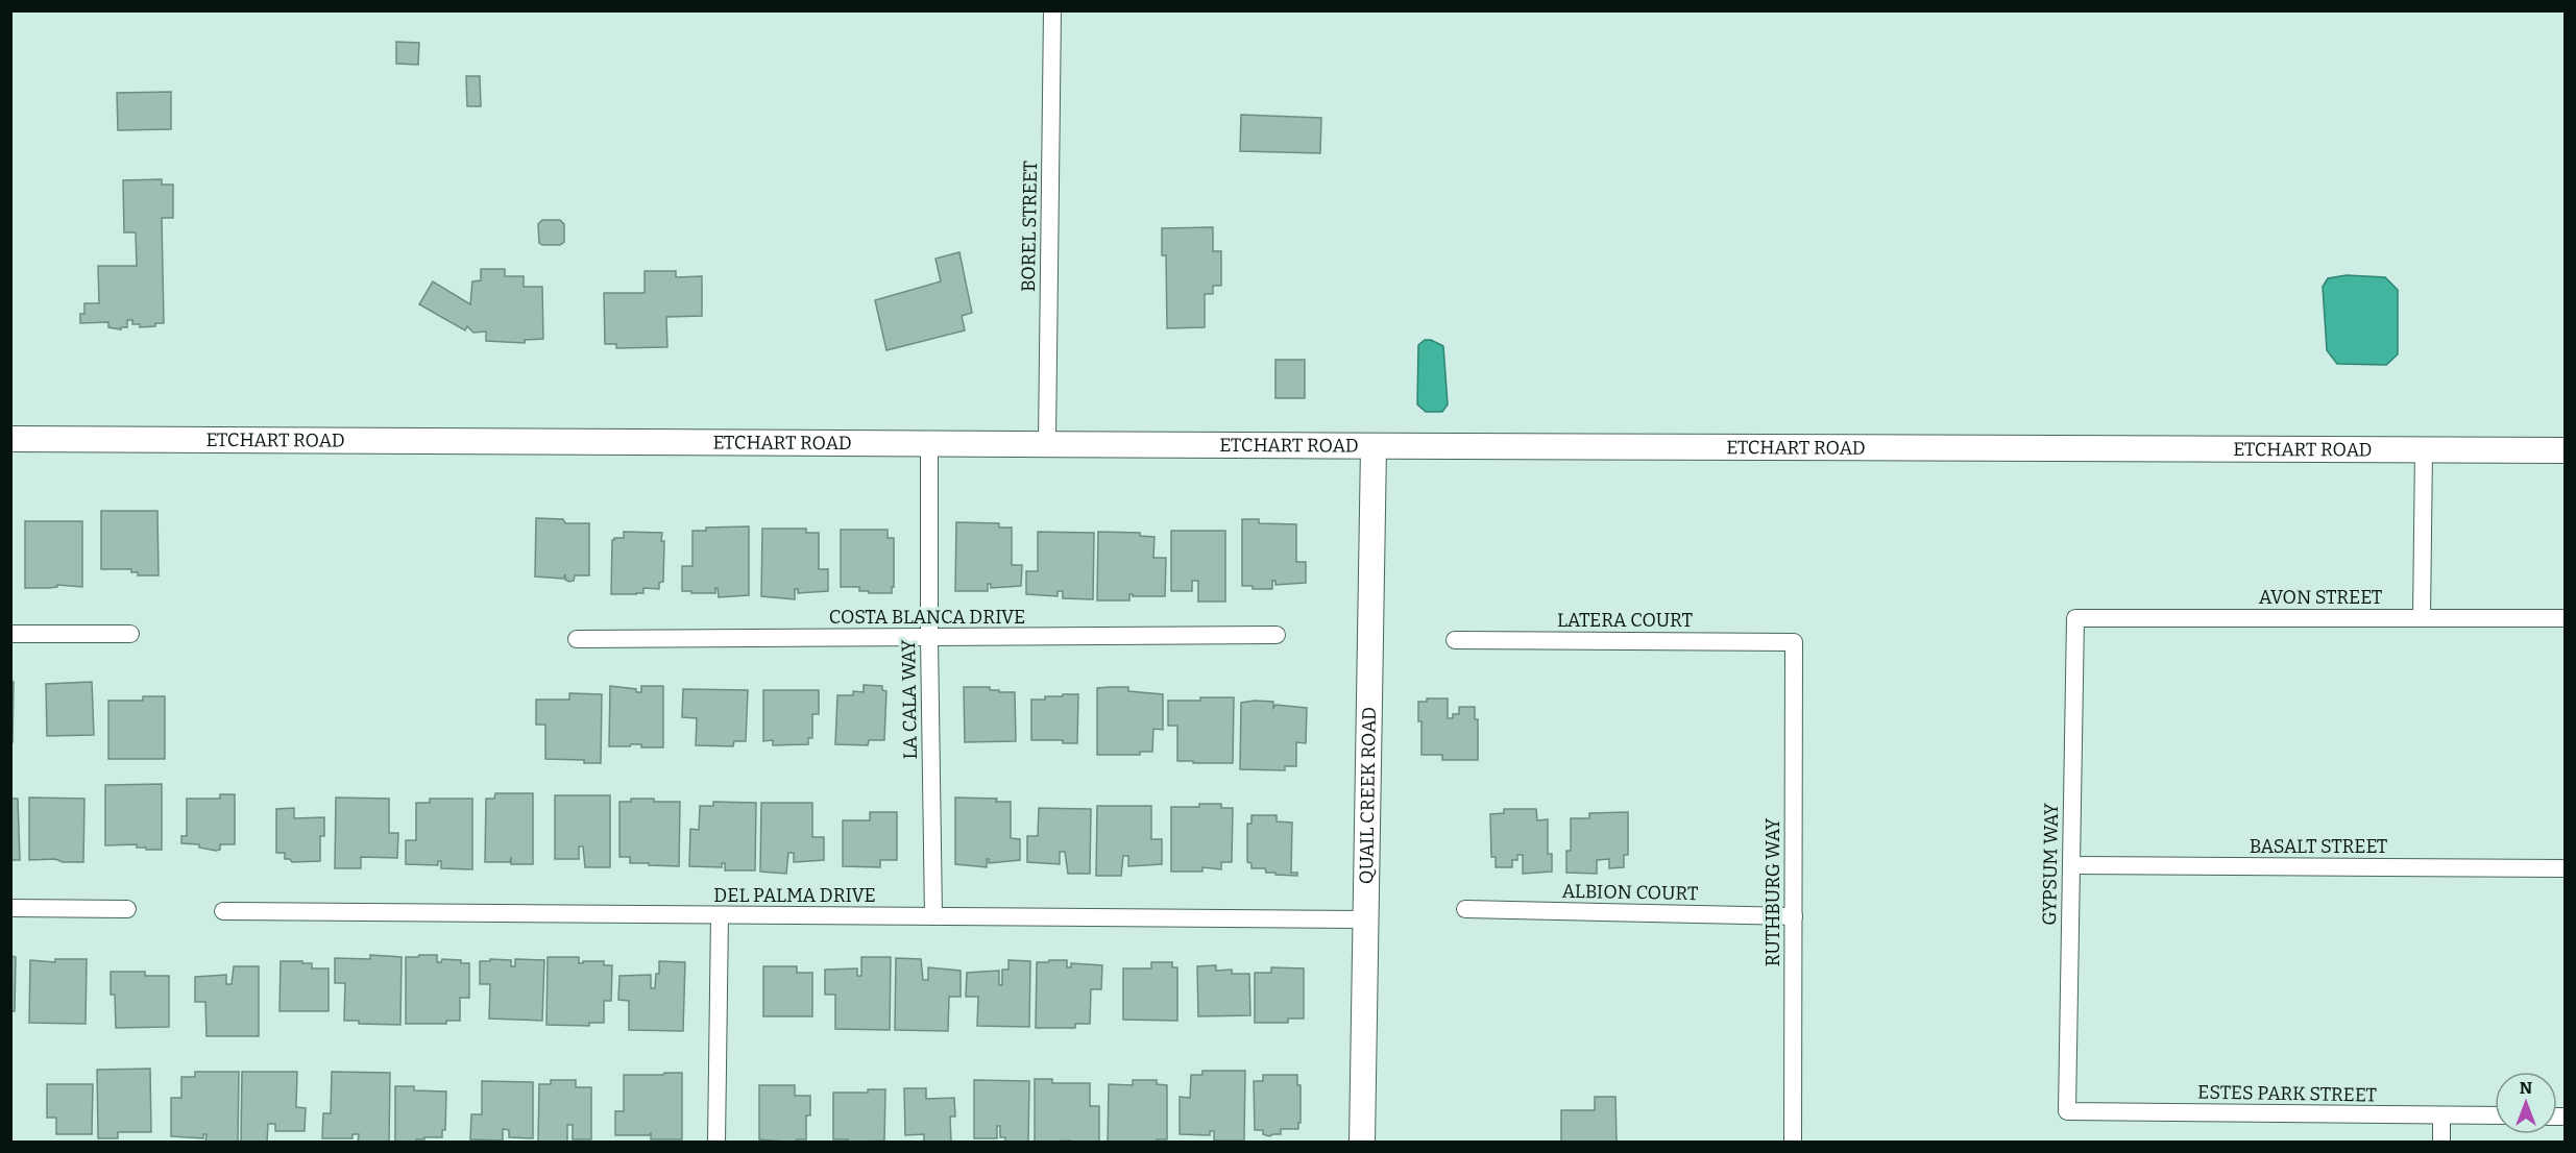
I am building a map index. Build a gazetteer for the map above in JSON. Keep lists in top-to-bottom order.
{
  "streets": {
    "street": [
      "BOREL STREET",
      "ETCHART ROAD",
      "AVON STREET",
      "COSTA BLANCA DRIVE",
      "LATERA COURT",
      "LA CALA WAY",
      "QUAIL CREEK ROAD",
      "BASALT STREET",
      "GYPSUM WAY",
      "ALBION COURT",
      "RUTHBURG WAY",
      "DEL PALMA DRIVE",
      "ESTES PARK STREET"
    ]
  },
  "crossings": [
    ["BOREL STREET", "ETCHART ROAD"],
    ["ETCHART ROAD", "LA CALA WAY"],
    ["ETCHART ROAD", "QUAIL CREEK ROAD"],
    ["AVON STREET", "GYPSUM WAY"],
    ["COSTA BLANCA DRIVE", "LA CALA WAY"],
    ["LATERA COURT", "RUTHBURG WAY"],
    ["LA CALA WAY", "DEL PALMA DRIVE"],
    ["QUAIL CREEK ROAD", "DEL PALMA DRIVE"],
    ["BASALT STREET", "GYPSUM WAY"],
    ["GYPSUM WAY", "ESTES PARK STREET"],
    ["ALBION COURT", "RUTHBURG WAY"]
  ],
  "north": "top"
}
